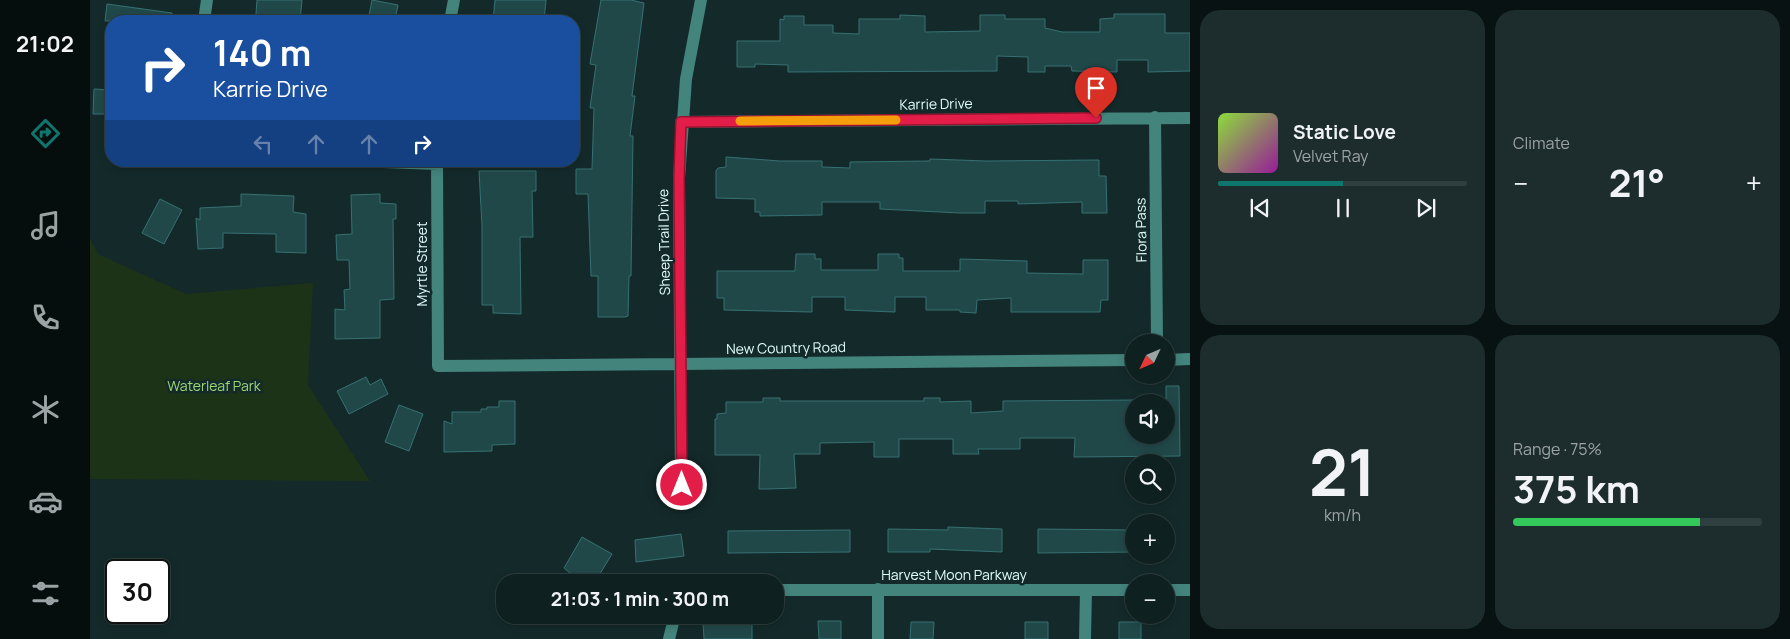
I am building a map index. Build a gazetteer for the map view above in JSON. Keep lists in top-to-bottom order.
{
  "streets": {
    "street": [
      "Karrie Drive",
      "Flora Pass",
      "Sheep Trail Drive",
      "Myrtle Street",
      "New Country Road",
      "Harvest Moon Parkway"
    ]
  },
  "crossings": [
    ["Karrie Drive", "Flora Pass"],
    ["Karrie Drive", "Sheep Trail Drive"],
    ["Sheep Trail Drive", "New Country Road"],
    ["Myrtle Street", "New Country Road"]
  ],
  "parks": ["Waterleaf Park"],
  "north": "bottom left",
  "page": {
    "tabs": "21:02",
    "tile": [
      "Climate",
      ["21", "km/h"],
      ["Range · 75%", "375 km"]
    ],
    "turn": ["140 m", "Karrie Drive"],
    "song": ["Static Love", "Velvet Ray"],
    "heat": ["−", "21°", "+"],
    "map_buttons": ["+", "−"],
    "limit": "30",
    "trip": "21:03 · 1 min · 300 m"
  }
}
